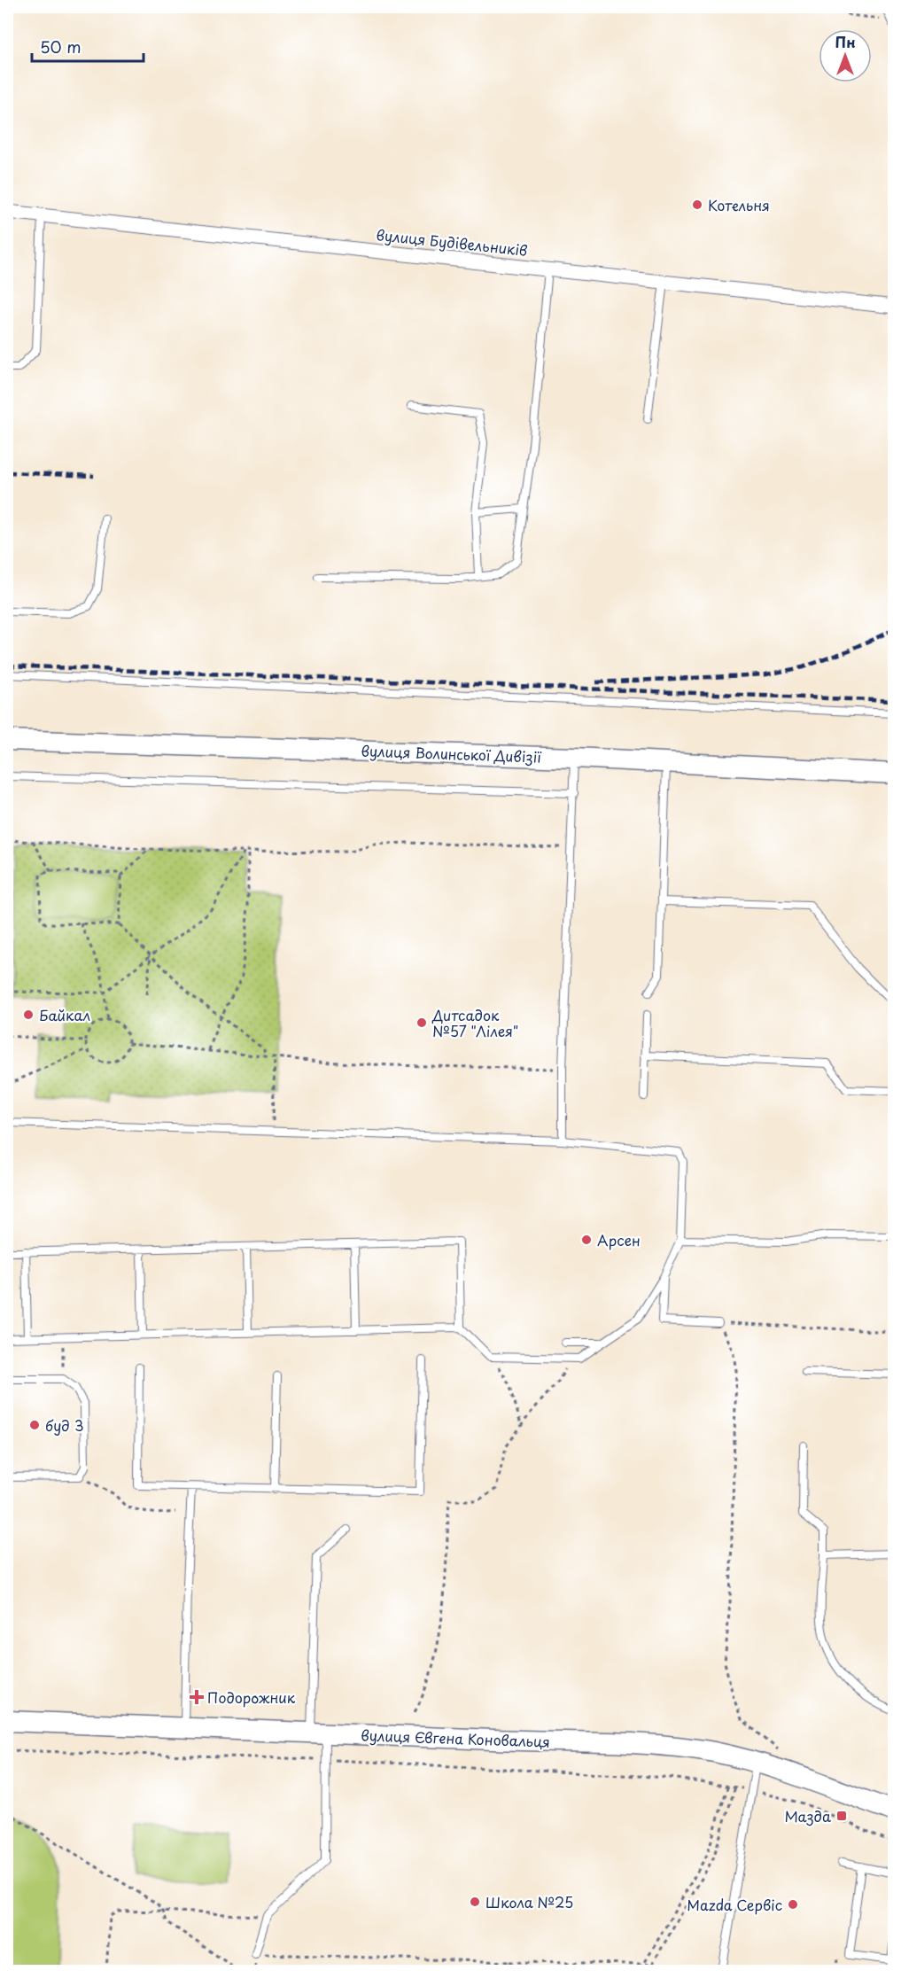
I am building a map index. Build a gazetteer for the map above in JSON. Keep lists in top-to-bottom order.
{
  "streets": {
    "street": ["вулиця Будівельників", "вулиця Волинської Дивізії", "вулиця Євгена Коновальця"]
  },
  "places": {
    "other": [
      "Котельня",
      "Байкал",
      "Дитсадок №57 \"Лілея\"",
      "Арсен",
      "буд 3",
      "Школа №25",
      "Mazda Сервіс"
    ],
    "health": ["Подорожник"],
    "transit": ["Мазда"]
  },
  "scale_bar": "50 m",
  "north": "top"
}
